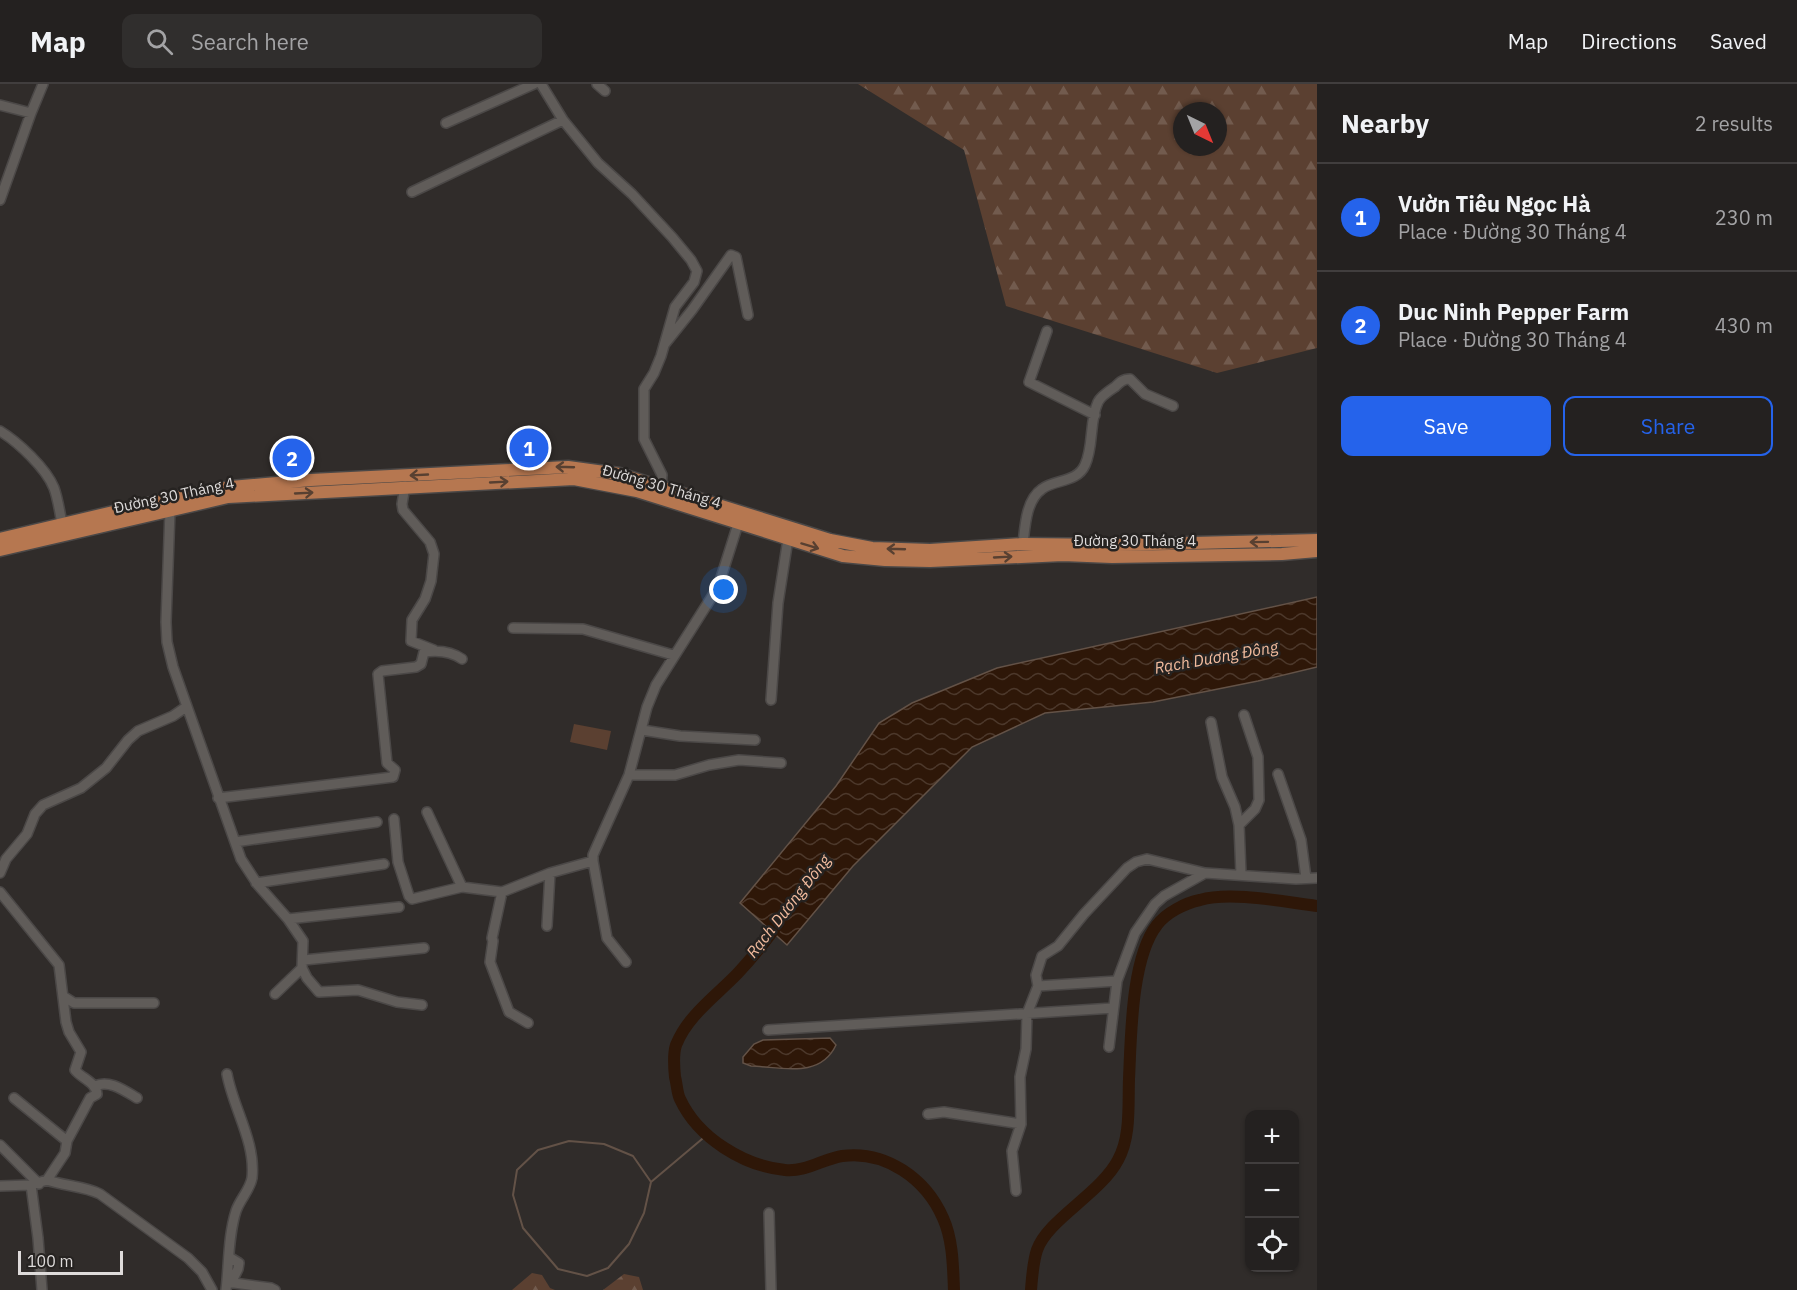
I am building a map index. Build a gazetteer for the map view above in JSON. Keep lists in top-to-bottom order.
{
  "streets": {
    "main road": ["Đường 30 Tháng 4"]
  },
  "water": ["Rạch Dương Đông"],
  "scale_bar": "100 m",
  "north": "bottom right",
  "page": {
    "header": "Map",
    "search": "Search here",
    "nav": ["Map", "Directions", "Saved"],
    "heading": ["Nearby", "2 results"],
    "list": [
      {
        "mark": "1",
        "name": "Vườn Tiêu Ngọc Hà",
        "note": "Place · Đường 30 Tháng 4",
        "value": "230 m"
      },
      {
        "mark": "2",
        "name": "Duc Ninh Pepper Farm",
        "note": "Place · Đường 30 Tháng 4",
        "value": "430 m"
      }
    ],
    "buttons": ["Save", "Share"],
    "pins": ["1", "2"],
    "map_buttons": ["+", "−"],
    "scale": "100 m"
  }
}
